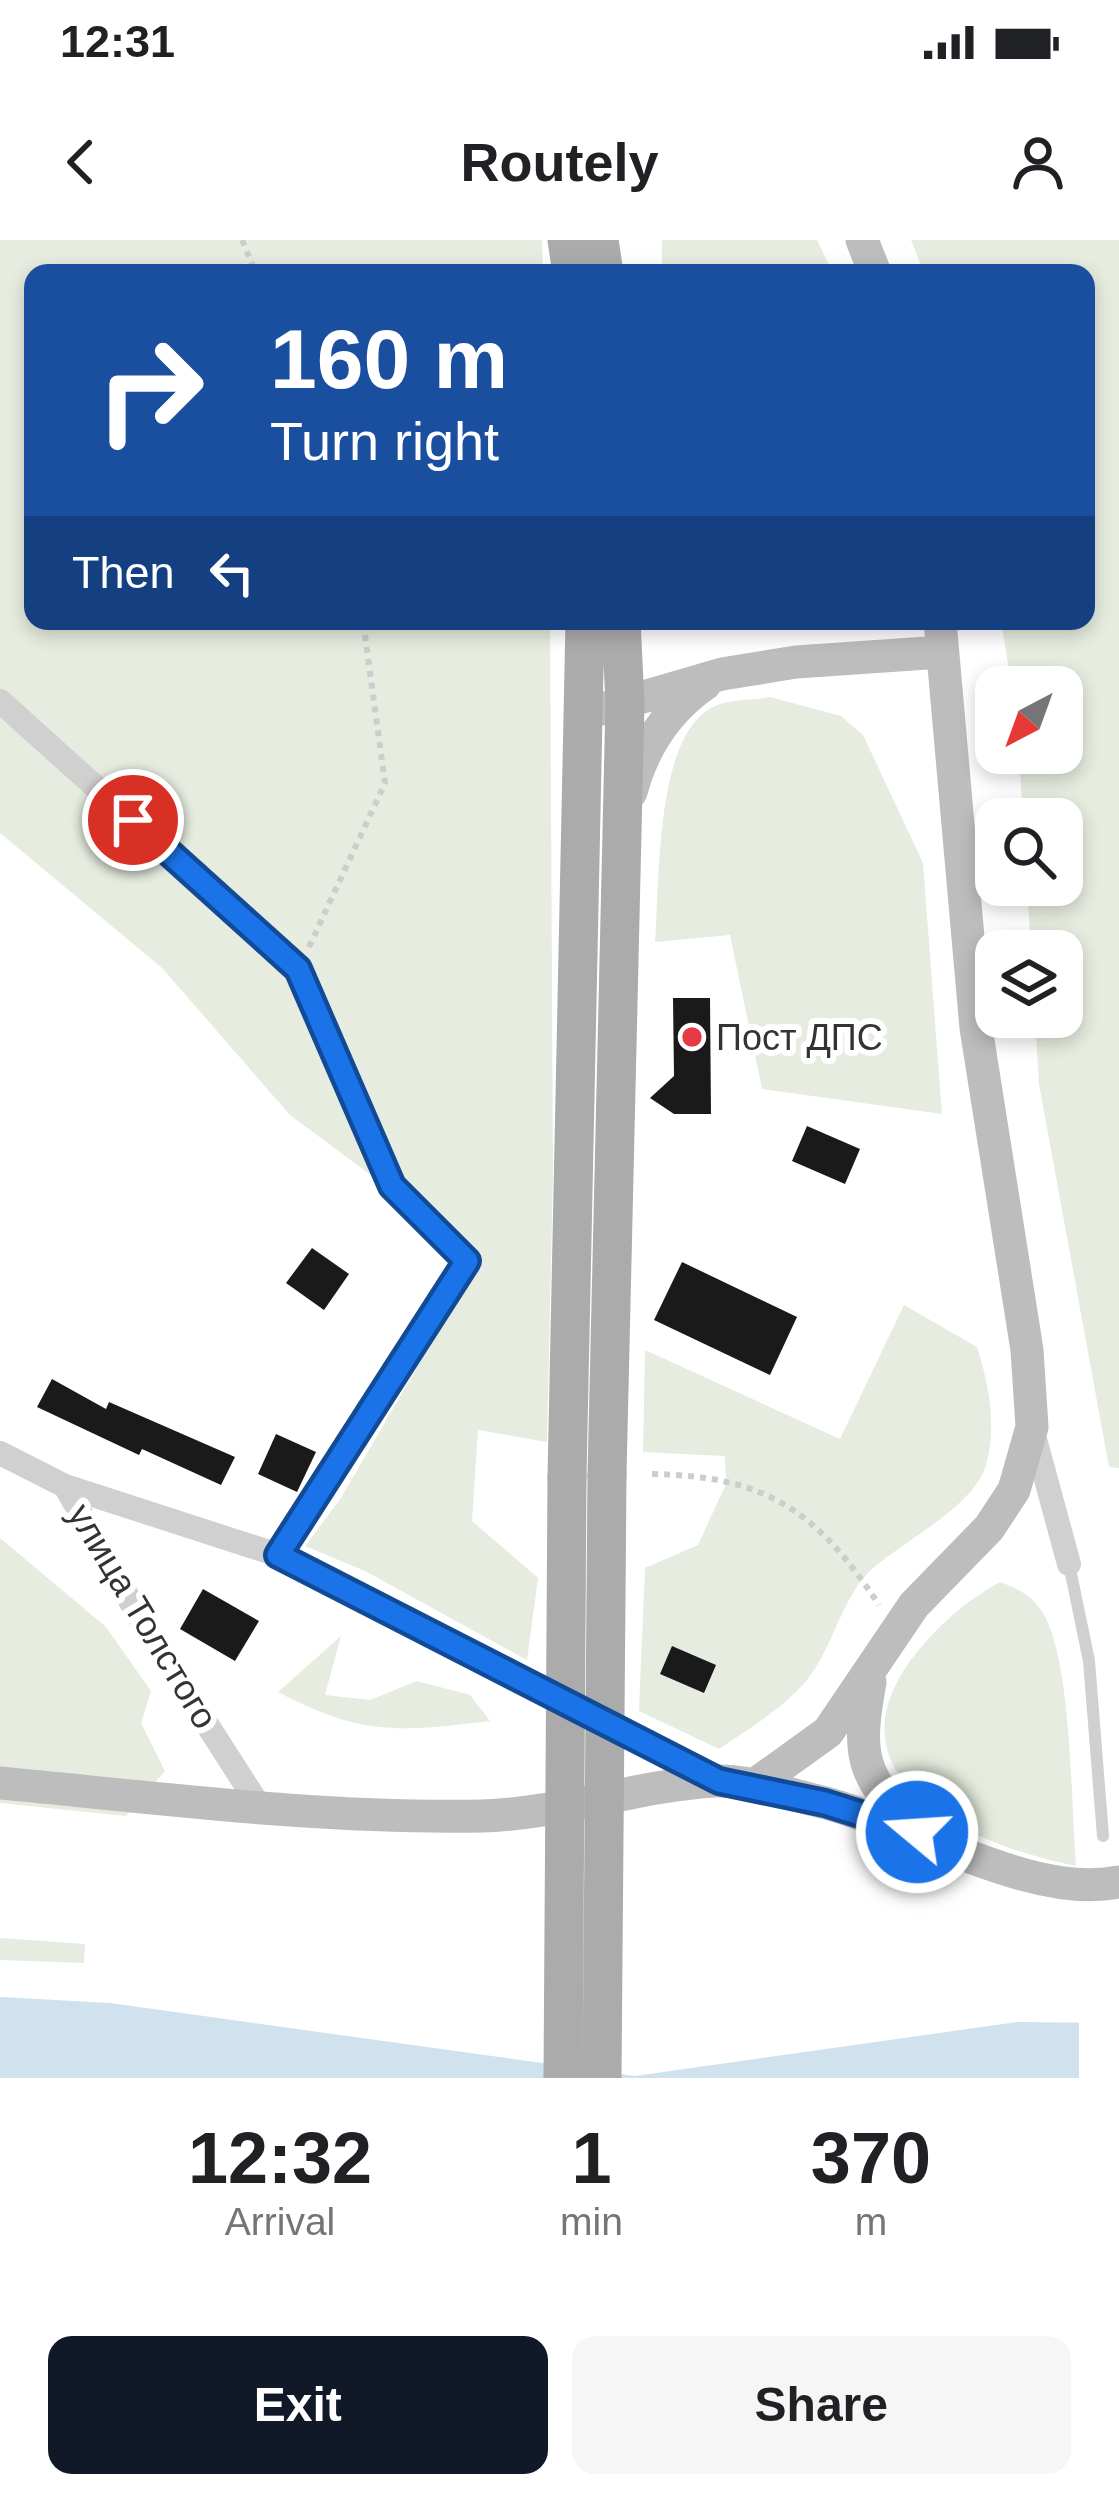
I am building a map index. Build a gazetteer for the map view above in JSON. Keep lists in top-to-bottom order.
{
  "streets": {
    "street": ["улица Толстого"]
  },
  "places": ["Пост ДПС"],
  "north": "bottom left",
  "page": {
    "status": "12:31",
    "header": "Routely",
    "turn": ["160 m", "Turn right"],
    "then": "Then",
    "eta": [
      "12:32",
      "Arrival",
      "1",
      "min",
      "370",
      "m"
    ],
    "buttons": ["Exit", "Share"]
  }
}
